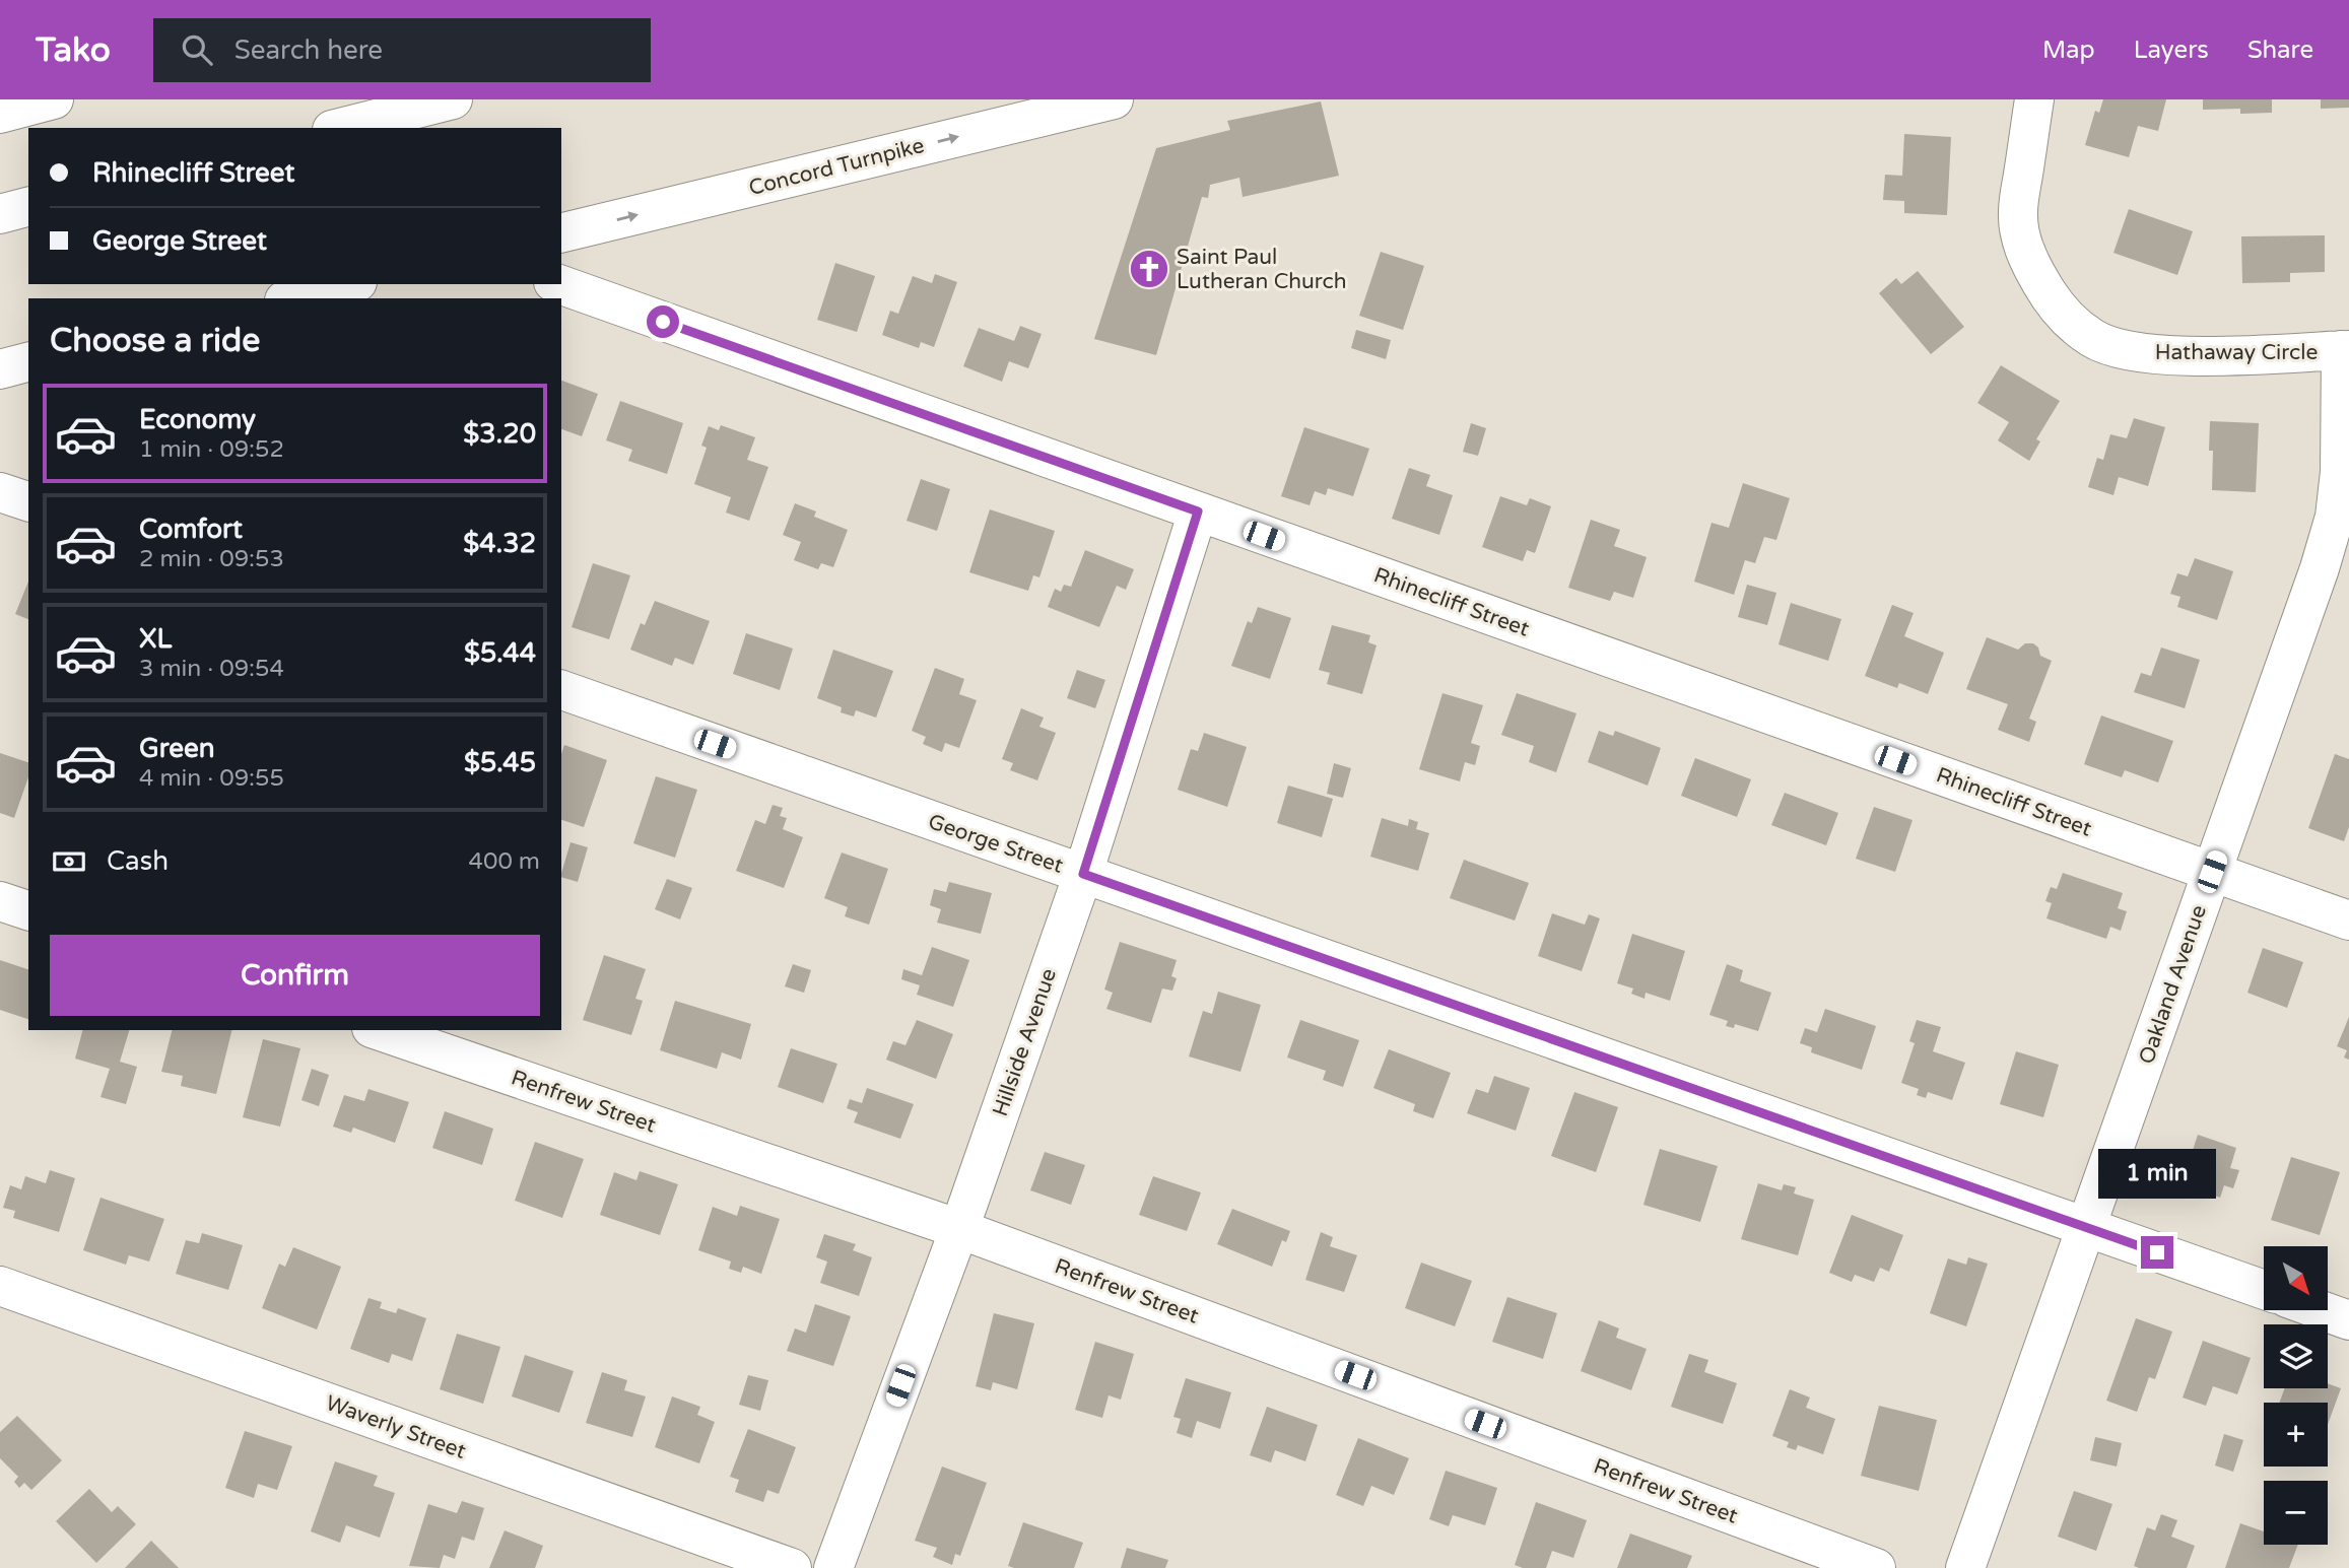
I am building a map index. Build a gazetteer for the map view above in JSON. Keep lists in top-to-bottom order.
{
  "streets": {
    "main road": [
      "Concord Turnpike",
      "Hathaway Circle",
      "Rhinecliff Street",
      "George Street",
      "Oakland Avenue",
      "Hillside Avenue",
      "Renfrew Street",
      "Waverly Street"
    ]
  },
  "crossings": [
    ["Hathaway Circle", "Oakland Avenue"],
    ["Rhinecliff Street", "Oakland Avenue"],
    ["Rhinecliff Street", "Hillside Avenue"],
    ["George Street", "Oakland Avenue"],
    ["George Street", "Hillside Avenue"],
    ["Hillside Avenue", "Renfrew Street"]
  ],
  "one_way": ["Concord Turnpike"],
  "places": {
    "church": ["Saint Paul Lutheran Church"]
  },
  "north": "bottom right",
  "page": {
    "header": "Tako",
    "search": "Search here",
    "nav": ["Map", "Layers", "Share"],
    "banner": ["Rhinecliff Street", "George Street"],
    "heading": "Choose a ride",
    "list": [
      {
        "name": "Economy",
        "note": "1 min · 09:52",
        "value": "$3.20"
      },
      {
        "name": "Comfort",
        "note": "2 min · 09:53",
        "value": "$4.32"
      },
      {
        "name": "XL",
        "note": "3 min · 09:54",
        "value": "$5.44"
      },
      {
        "name": "Green",
        "note": "4 min · 09:55",
        "value": "$5.45"
      }
    ],
    "pay": ["Cash", "400 m"],
    "buttons": "Confirm",
    "bubble": "1 min",
    "map_buttons": ["+", "−"]
  }
}
